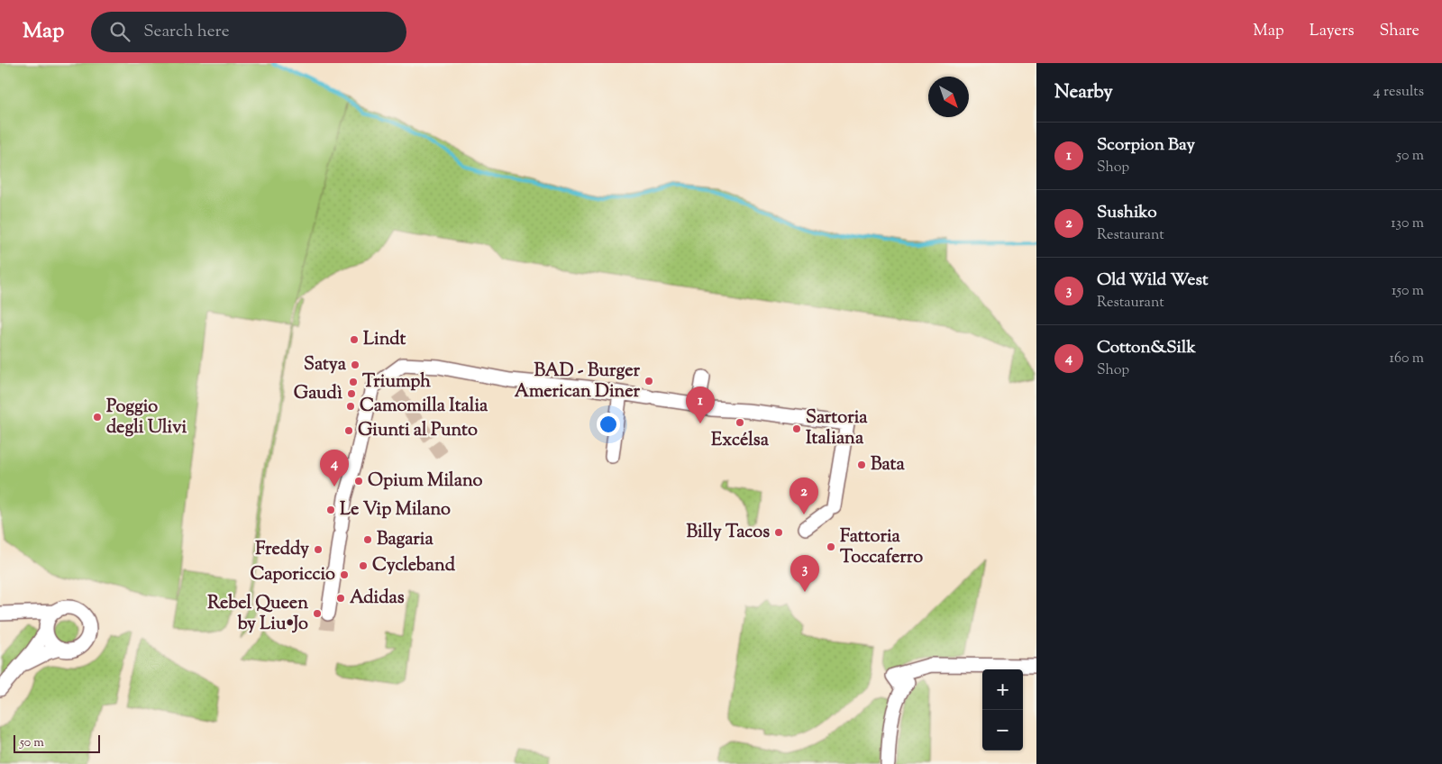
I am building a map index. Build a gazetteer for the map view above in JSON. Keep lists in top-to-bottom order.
{
  "places": [
    "Lindt",
    "Satya",
    "BAD - Burger American Diner",
    "Triumph",
    "Gaudì",
    "Camomilla Italia",
    "Poggio degli Ulivi",
    "Excélsa",
    "Sartoria Italiana",
    "Giunti al Punto",
    "Bata",
    "Opium Milano",
    "Le Vip Milano",
    "Billy Tacos",
    "Bagaria",
    "Fattoria Toccaferro",
    "Freddy",
    "Cycleband",
    "Caporiccio",
    "Adidas",
    "Rebel Queen by Liu•Jo"
  ],
  "scale_bar": "50 m",
  "north": "bottom right",
  "page": {
    "header": "Map",
    "search": "Search here",
    "nav": ["Map", "Layers", "Share"],
    "heading": ["Nearby", "4 results"],
    "list": [
      {
        "mark": "1",
        "name": "Scorpion Bay",
        "note": "Shop",
        "value": "50 m"
      },
      {
        "mark": "2",
        "name": "Sushiko",
        "note": "Restaurant",
        "value": "130 m"
      },
      {
        "mark": "3",
        "name": "Old Wild West",
        "note": "Restaurant",
        "value": "150 m"
      },
      {
        "mark": "4",
        "name": "Cotton&Silk",
        "note": "Shop",
        "value": "160 m"
      }
    ],
    "pins": [
      "1",
      "4",
      "2",
      "3"
    ],
    "map_buttons": ["+", "−"],
    "scale": "50 m"
  }
}
